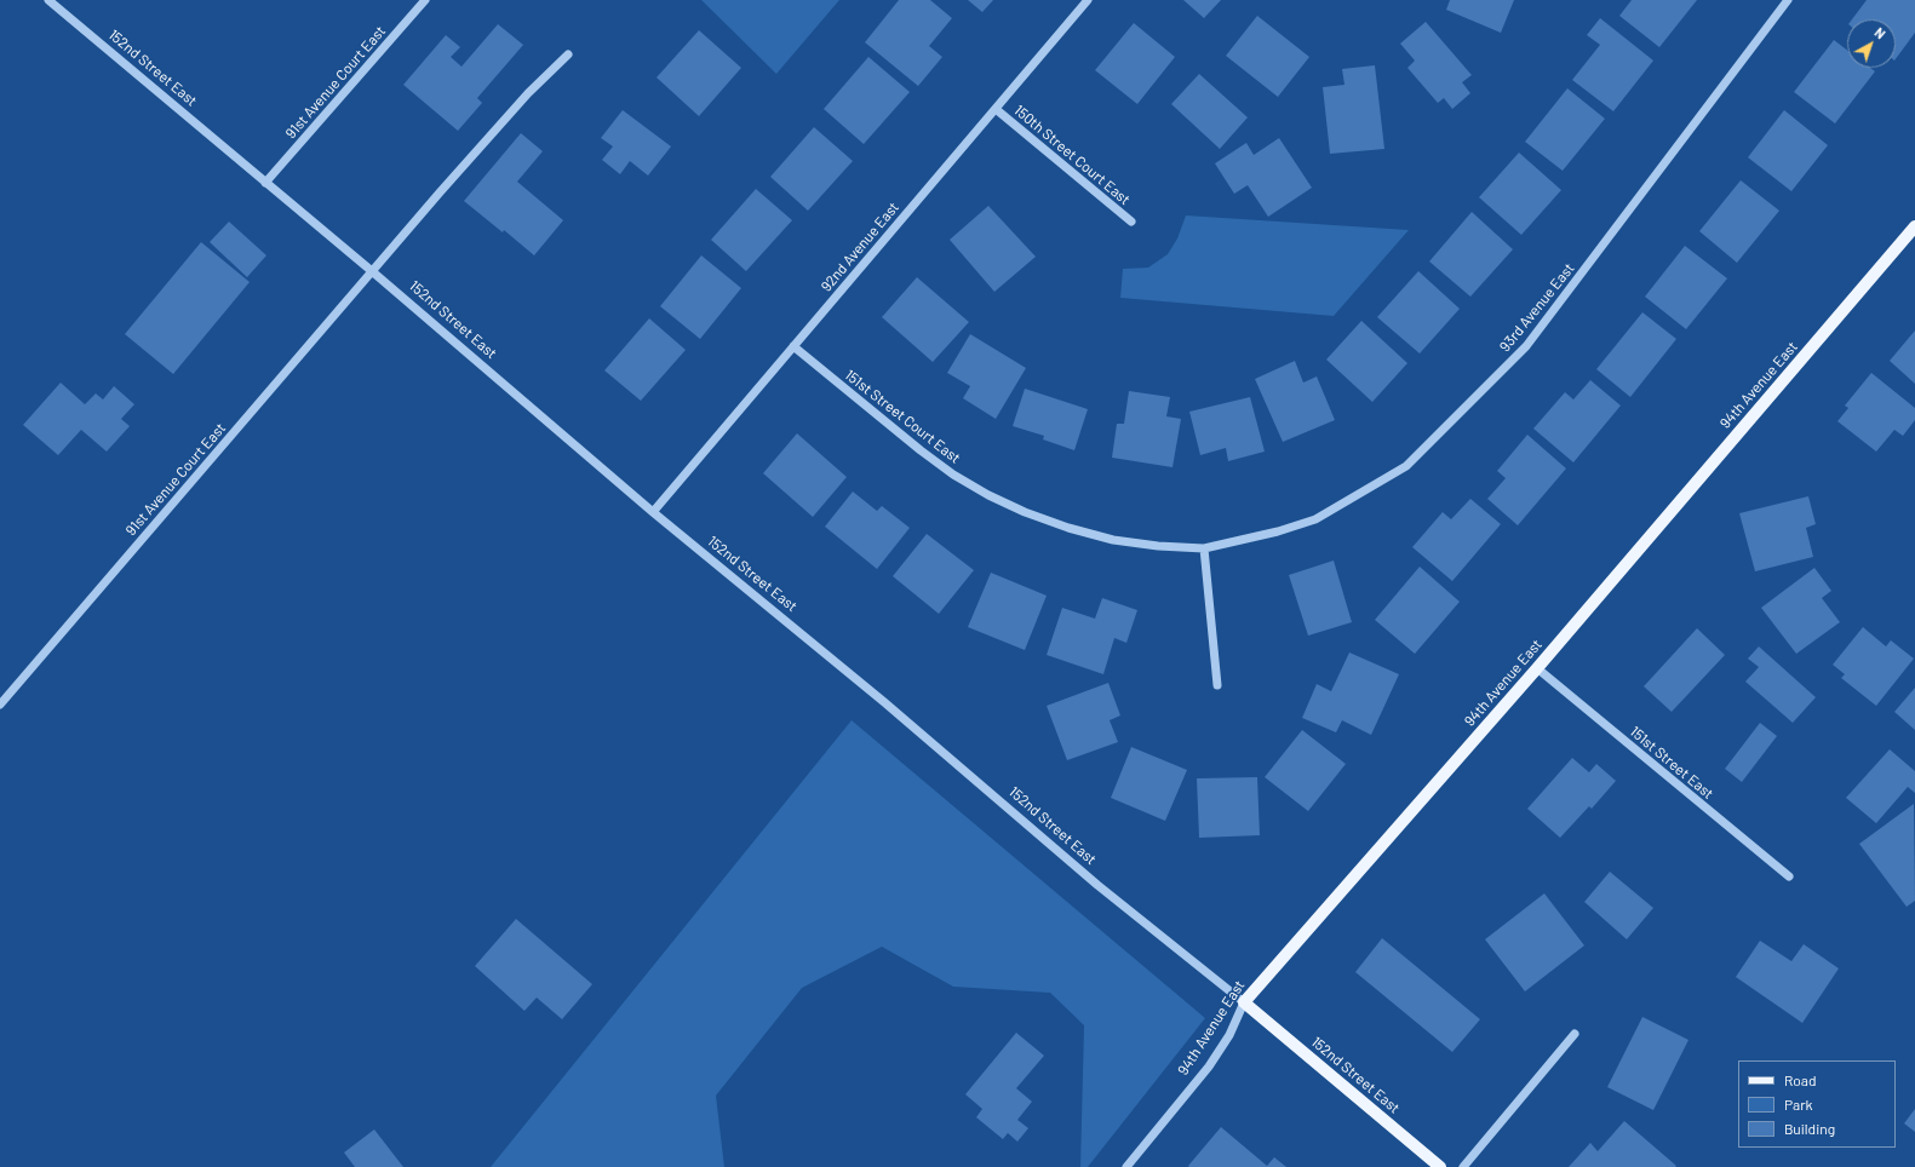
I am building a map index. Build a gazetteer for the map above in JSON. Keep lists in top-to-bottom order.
{
  "streets": {
    "main road": ["152nd Street East", "94th Avenue East"],
    "street": [
      "91st Avenue Court East",
      "150th Street Court East",
      "92nd Avenue East",
      "93rd Avenue East",
      "151st Street Court East",
      "151st Street East"
    ]
  },
  "crossings": [
    ["152nd Street East", "91st Avenue Court East"],
    ["152nd Street East", "92nd Avenue East"],
    ["152nd Street East", "94th Avenue East"],
    ["150th Street Court East", "92nd Avenue East"],
    ["92nd Avenue East", "151st Street Court East"],
    ["93rd Avenue East", "151st Street Court East"],
    ["94th Avenue East", "151st Street East"]
  ],
  "legend": ["Road", "Park", "Building"],
  "north": "top right"
}
